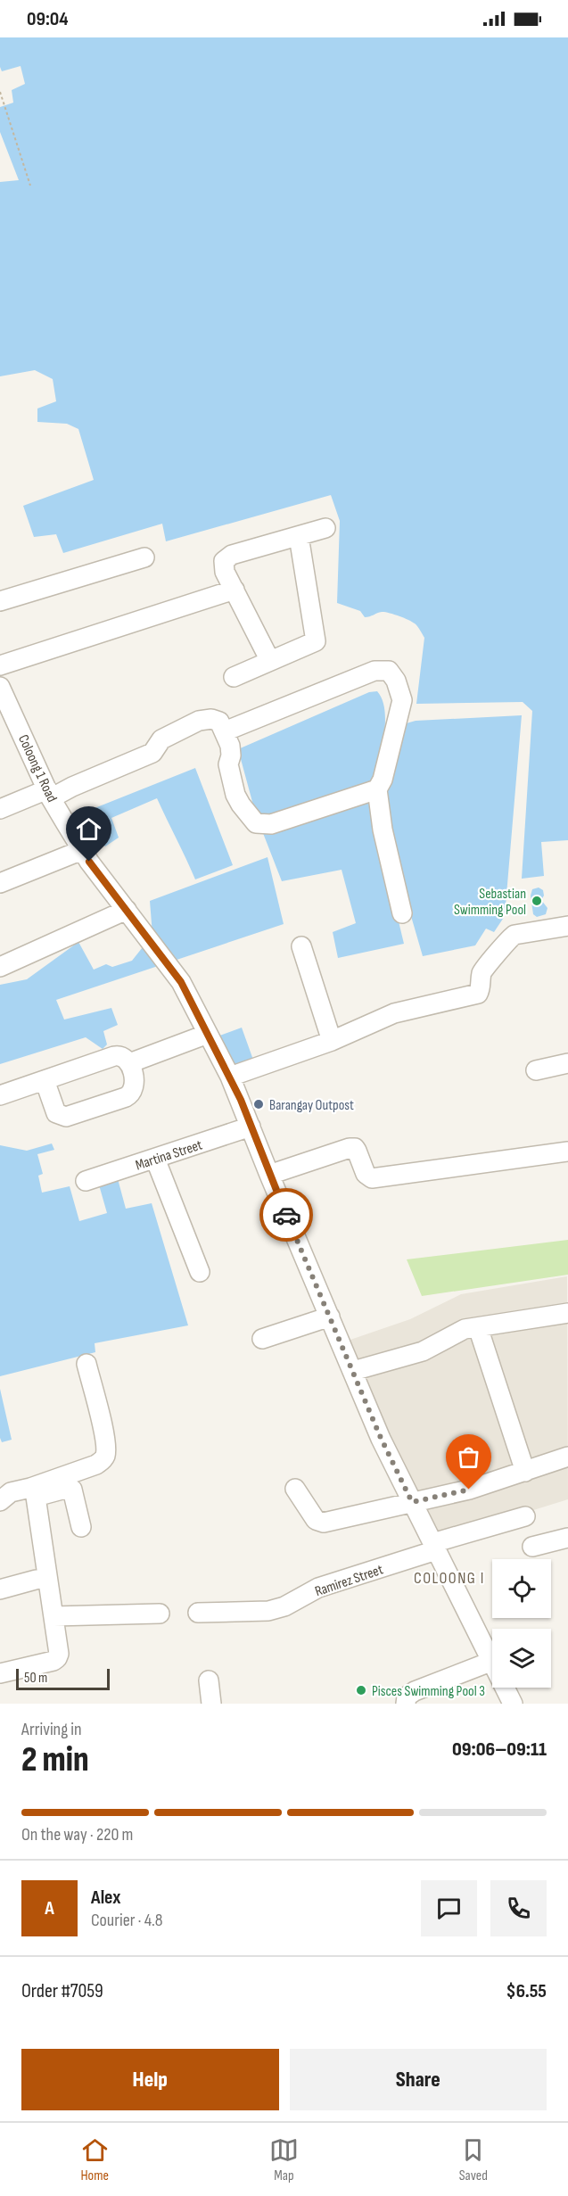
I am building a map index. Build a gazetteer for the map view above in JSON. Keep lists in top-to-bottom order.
{
  "streets": {
    "street": ["Coloong 1 Road", "Martina Street", "Ramirez Street"]
  },
  "crossings": [
    ["Coloong 1 Road", "Martina Street"],
    ["Coloong 1 Road", "Ramirez Street"]
  ],
  "districts": ["COLOONG I"],
  "places": ["Sebastian Swimming Pool", "Barangay Outpost", "Pisces Swimming Pool 3"],
  "scale_bar": "50 m",
  "page": {
    "status": "09:04",
    "scale": "50 m",
    "heading": ["2 min", "Arriving in", "09:06–09:11"],
    "panel": [
      "Alex",
      "Courier · 4.8",
      "Order #7059",
      "$6.55"
    ],
    "bar": "On the way · 220 m",
    "round": "A",
    "buttons": ["Help", "Share"],
    "tabs": ["Home", "Map", "Saved"]
  }
}
